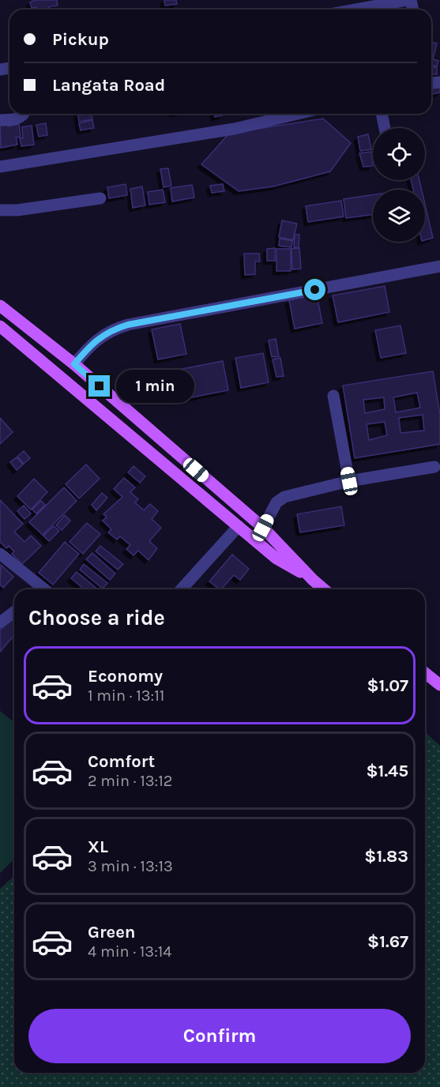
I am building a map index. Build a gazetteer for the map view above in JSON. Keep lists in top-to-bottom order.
{
  "page": {
    "banner": ["Pickup", "Langata Road"],
    "bubble": "1 min",
    "heading": "Choose a ride",
    "list": [
      {
        "name": "Economy",
        "note": "1 min · 13:11",
        "value": "$1.07"
      },
      {
        "name": "Comfort",
        "note": "2 min · 13:12",
        "value": "$1.45"
      },
      {
        "name": "XL",
        "note": "3 min · 13:13",
        "value": "$1.83"
      },
      {
        "name": "Green",
        "note": "4 min · 13:14",
        "value": "$1.67"
      }
    ],
    "buttons": "Confirm"
  }
}
